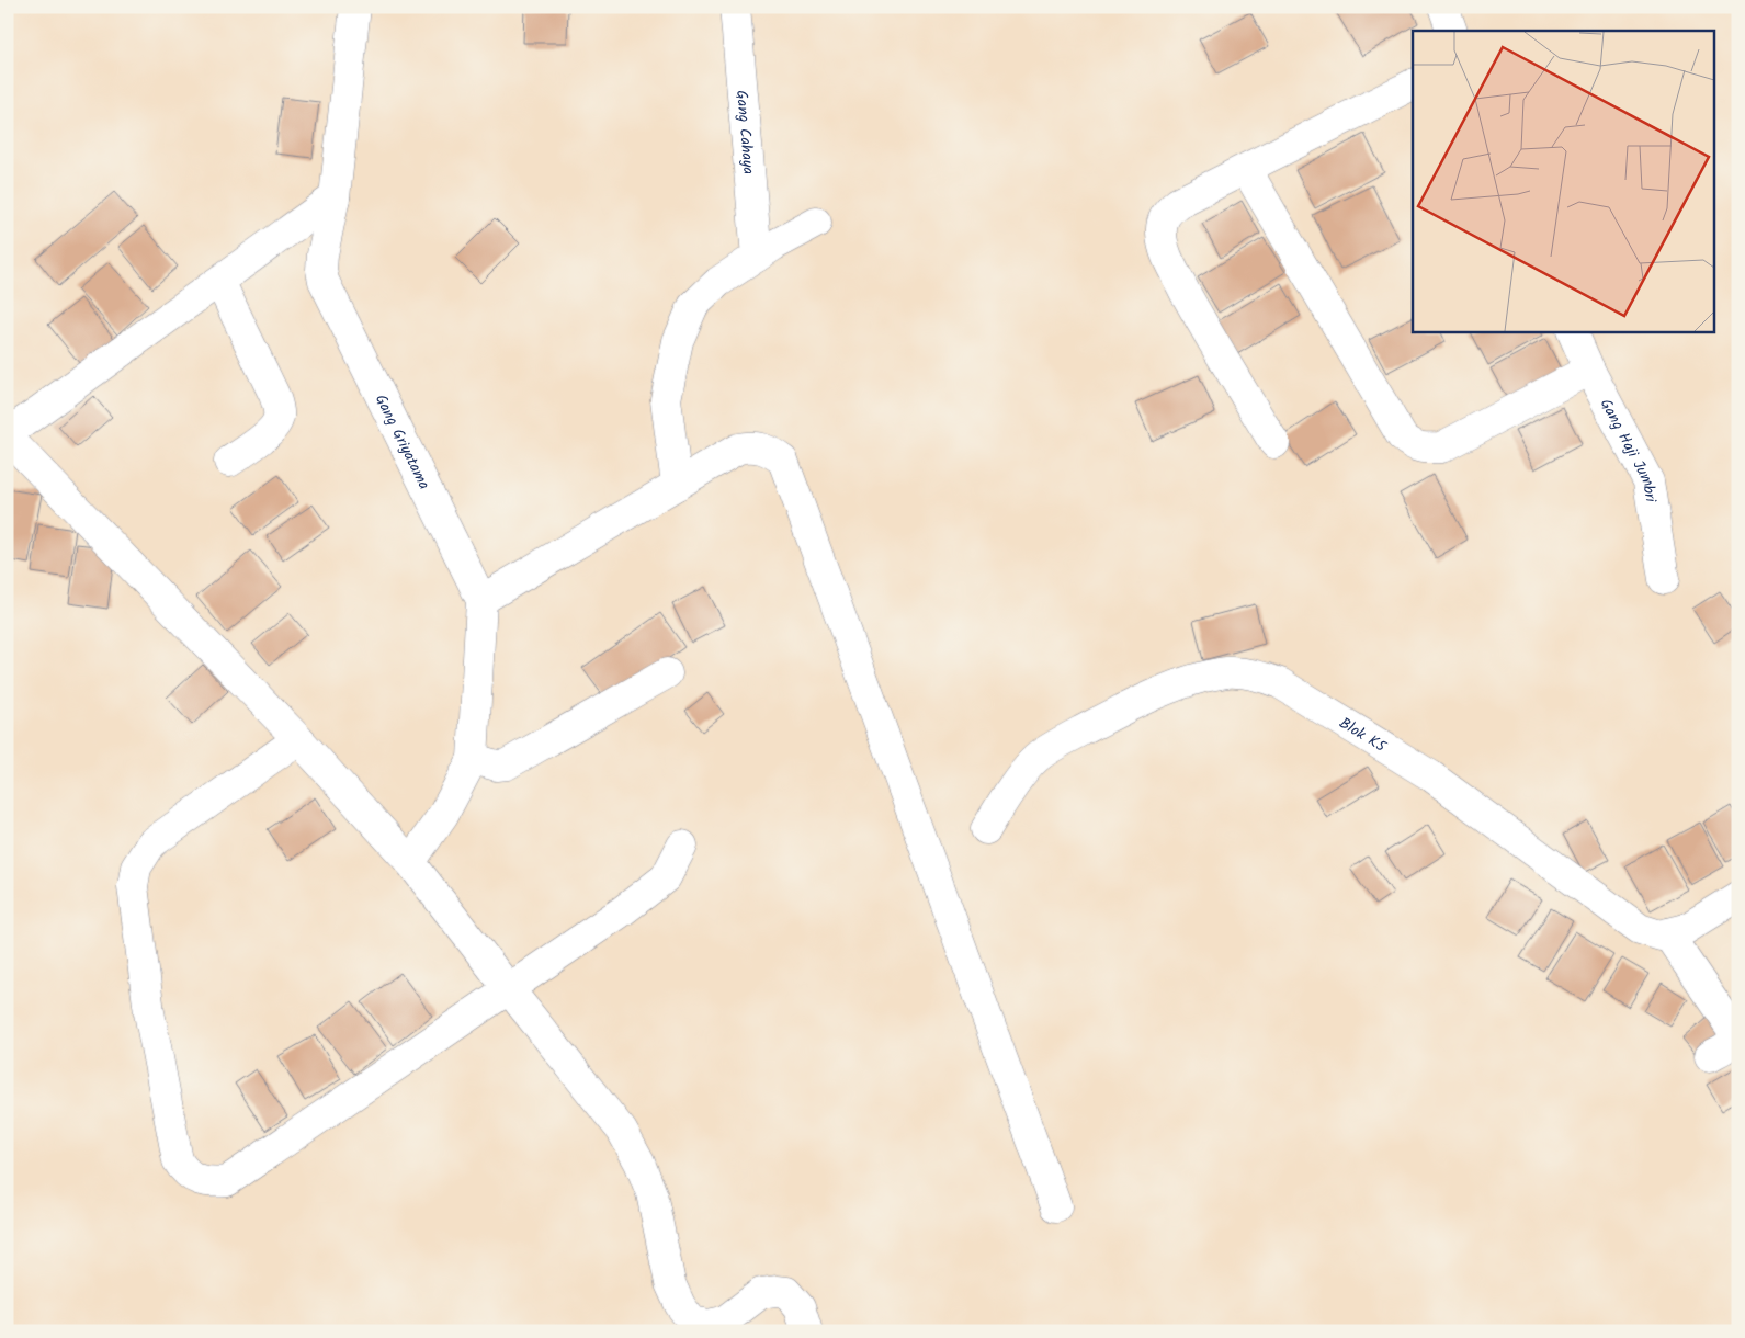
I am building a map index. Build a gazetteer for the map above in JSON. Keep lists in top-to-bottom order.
{
  "streets": {
    "street": [
      "Gang Cahaya",
      "Gang Griyatama",
      "Gang Haji Jumbri",
      "Blok K5"
    ]
  }
}
